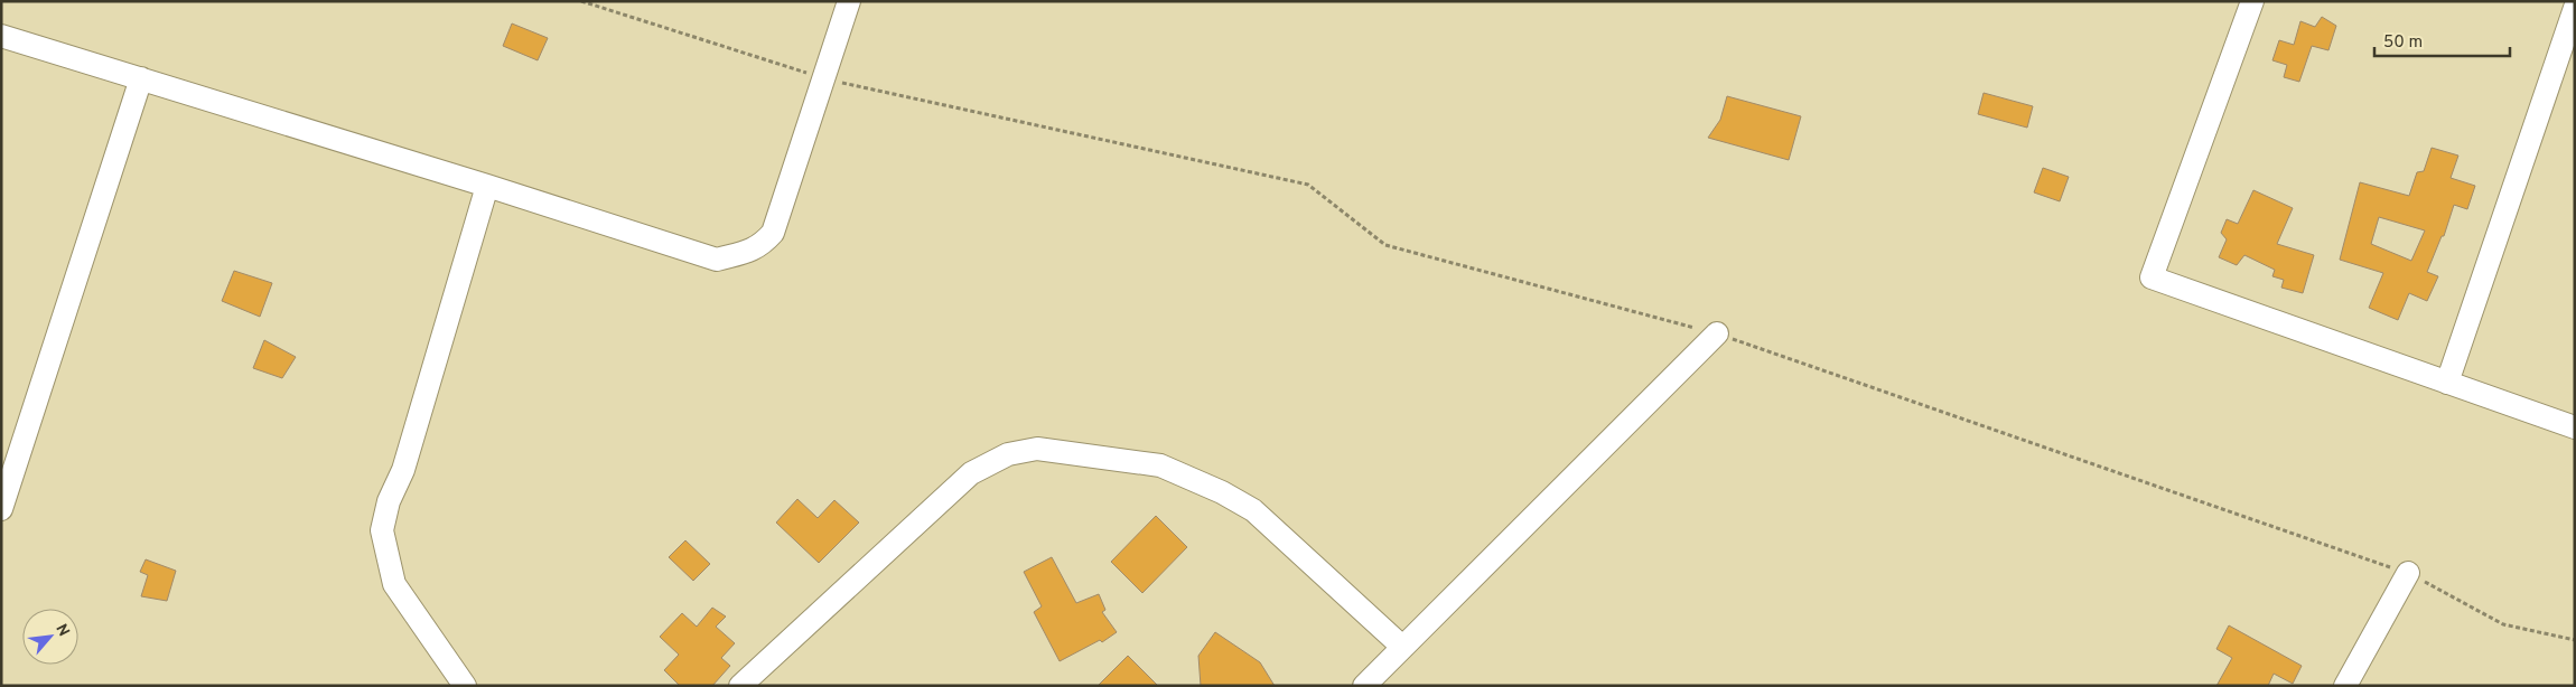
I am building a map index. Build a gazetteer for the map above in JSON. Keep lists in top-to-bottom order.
{
  "scale_bar": "50 m",
  "north": "top right"
}
